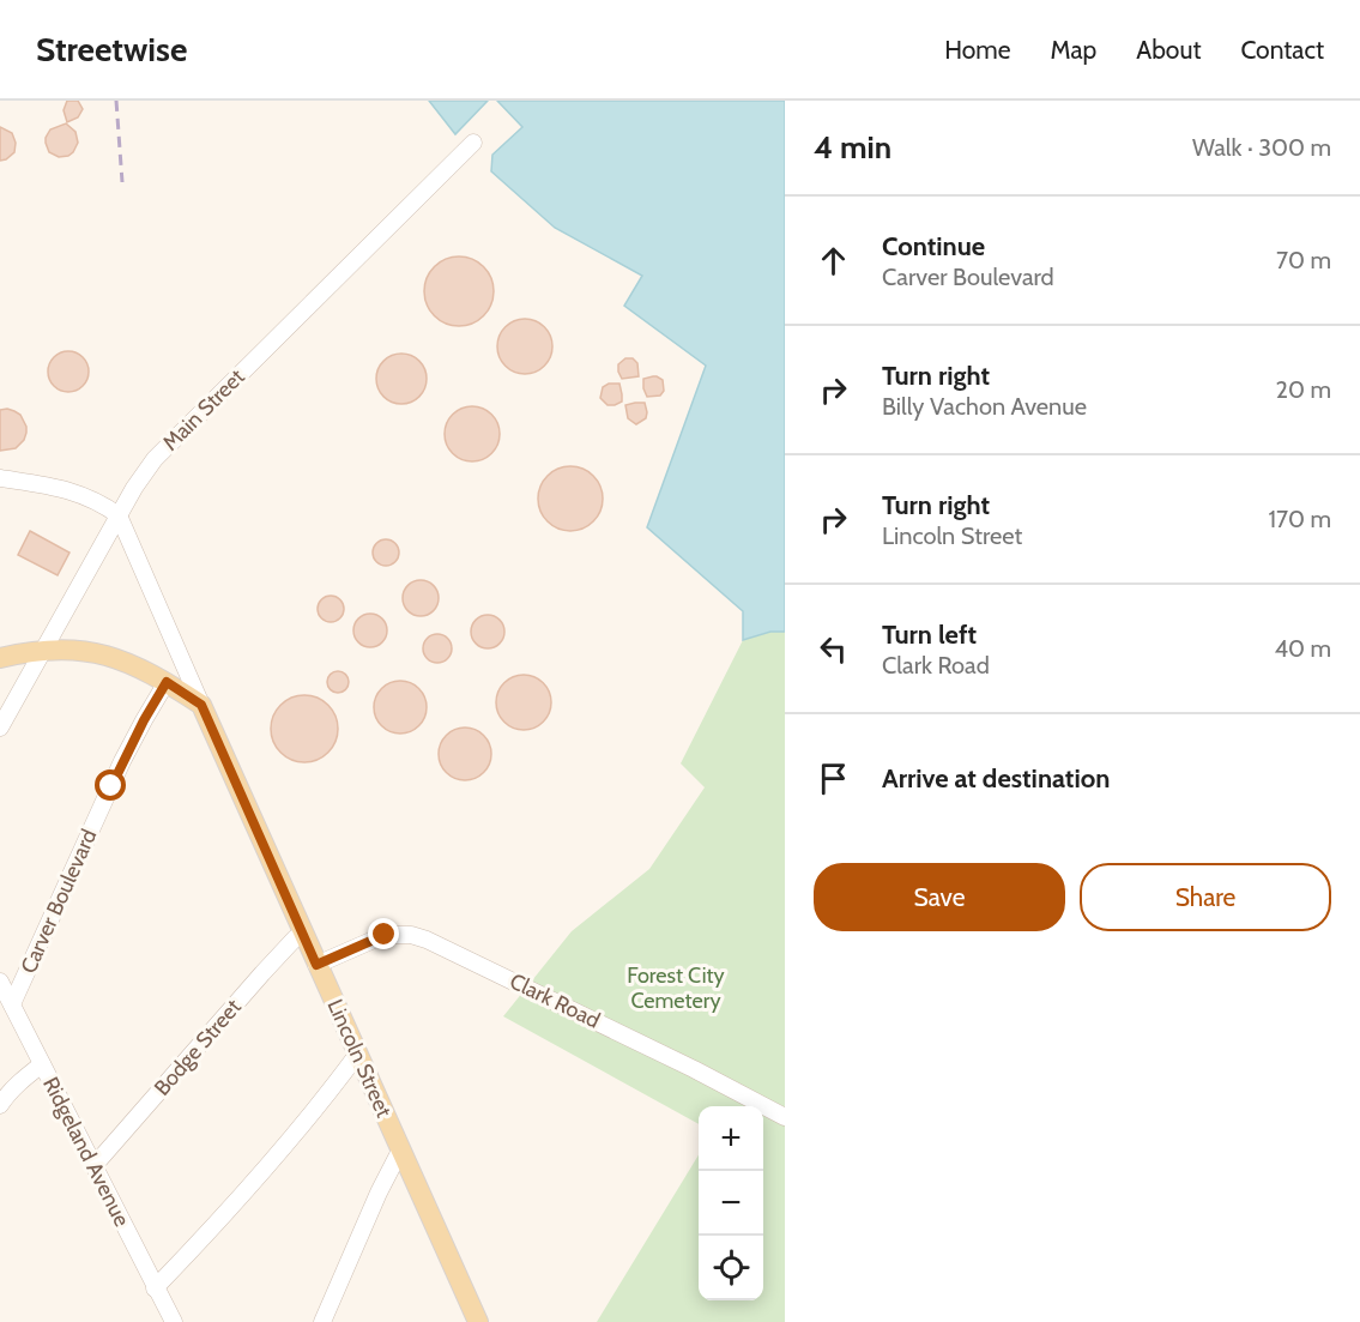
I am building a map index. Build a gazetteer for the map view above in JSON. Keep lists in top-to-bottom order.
{
  "streets": {
    "main road": ["Lincoln Street"],
    "street": [
      "Main Street",
      "Carver Boulevard",
      "Clark Road",
      "Bodge Street",
      "Ridgeland Avenue"
    ]
  },
  "crossings": [
    ["Main Street", "Lincoln Street"],
    ["Carver Boulevard", "Ridgeland Avenue"],
    ["Clark Road", "Lincoln Street"],
    ["Bodge Street", "Lincoln Street"],
    ["Bodge Street", "Ridgeland Avenue"]
  ],
  "parks": ["Forest City Cemetery"],
  "page": {
    "header": "Streetwise",
    "nav": [
      "Home",
      "Map",
      "About",
      "Contact"
    ],
    "heading": ["4 min", "Walk · 300 m"],
    "list": [
      ["Continue", "Carver Boulevard", "70 m"],
      ["Turn right", "Billy Vachon Avenue", "20 m"],
      ["Turn right", "Lincoln Street", "170 m"],
      ["Turn left", "Clark Road", "40 m"],
      "Arrive at destination"
    ],
    "buttons": ["Save", "Share"],
    "map_buttons": ["+", "−"]
  }
}
